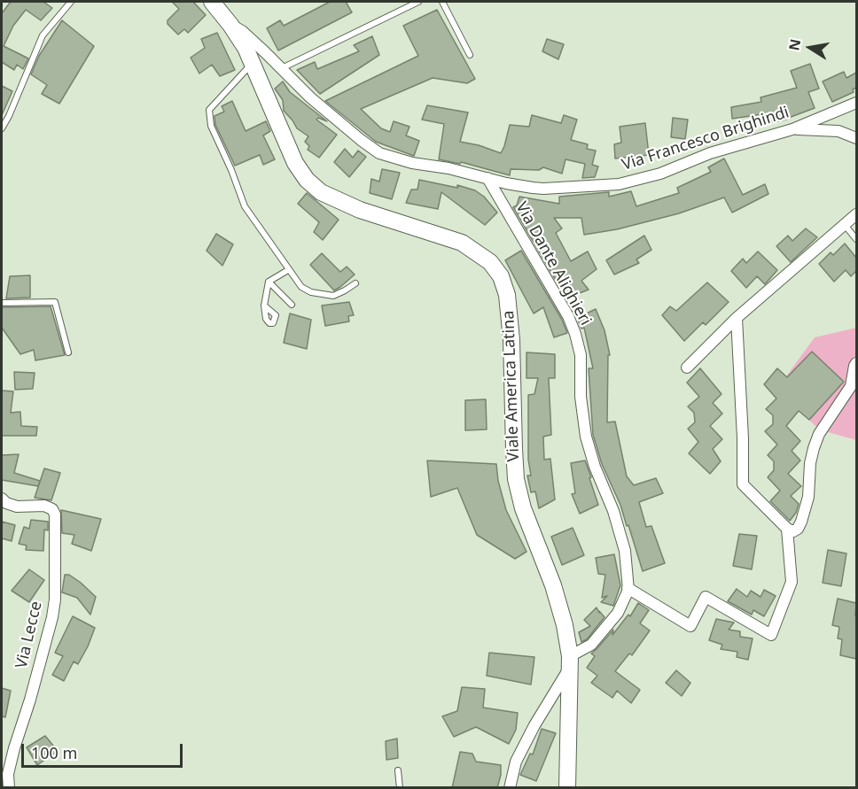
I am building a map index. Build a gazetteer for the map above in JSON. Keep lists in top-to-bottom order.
{
  "streets": {
    "main road": ["Viale America Latina"],
    "street": ["Via Francesco Brighindi", "Via Dante Alighieri", "Via Lecce"]
  },
  "crossings": [
    ["Via Francesco Brighindi", "Via Dante Alighieri"],
    ["Via Francesco Brighindi", "Viale America Latina"],
    ["Via Dante Alighieri", "Viale America Latina"]
  ],
  "scale_bar": "100 m",
  "north": "left"
}
